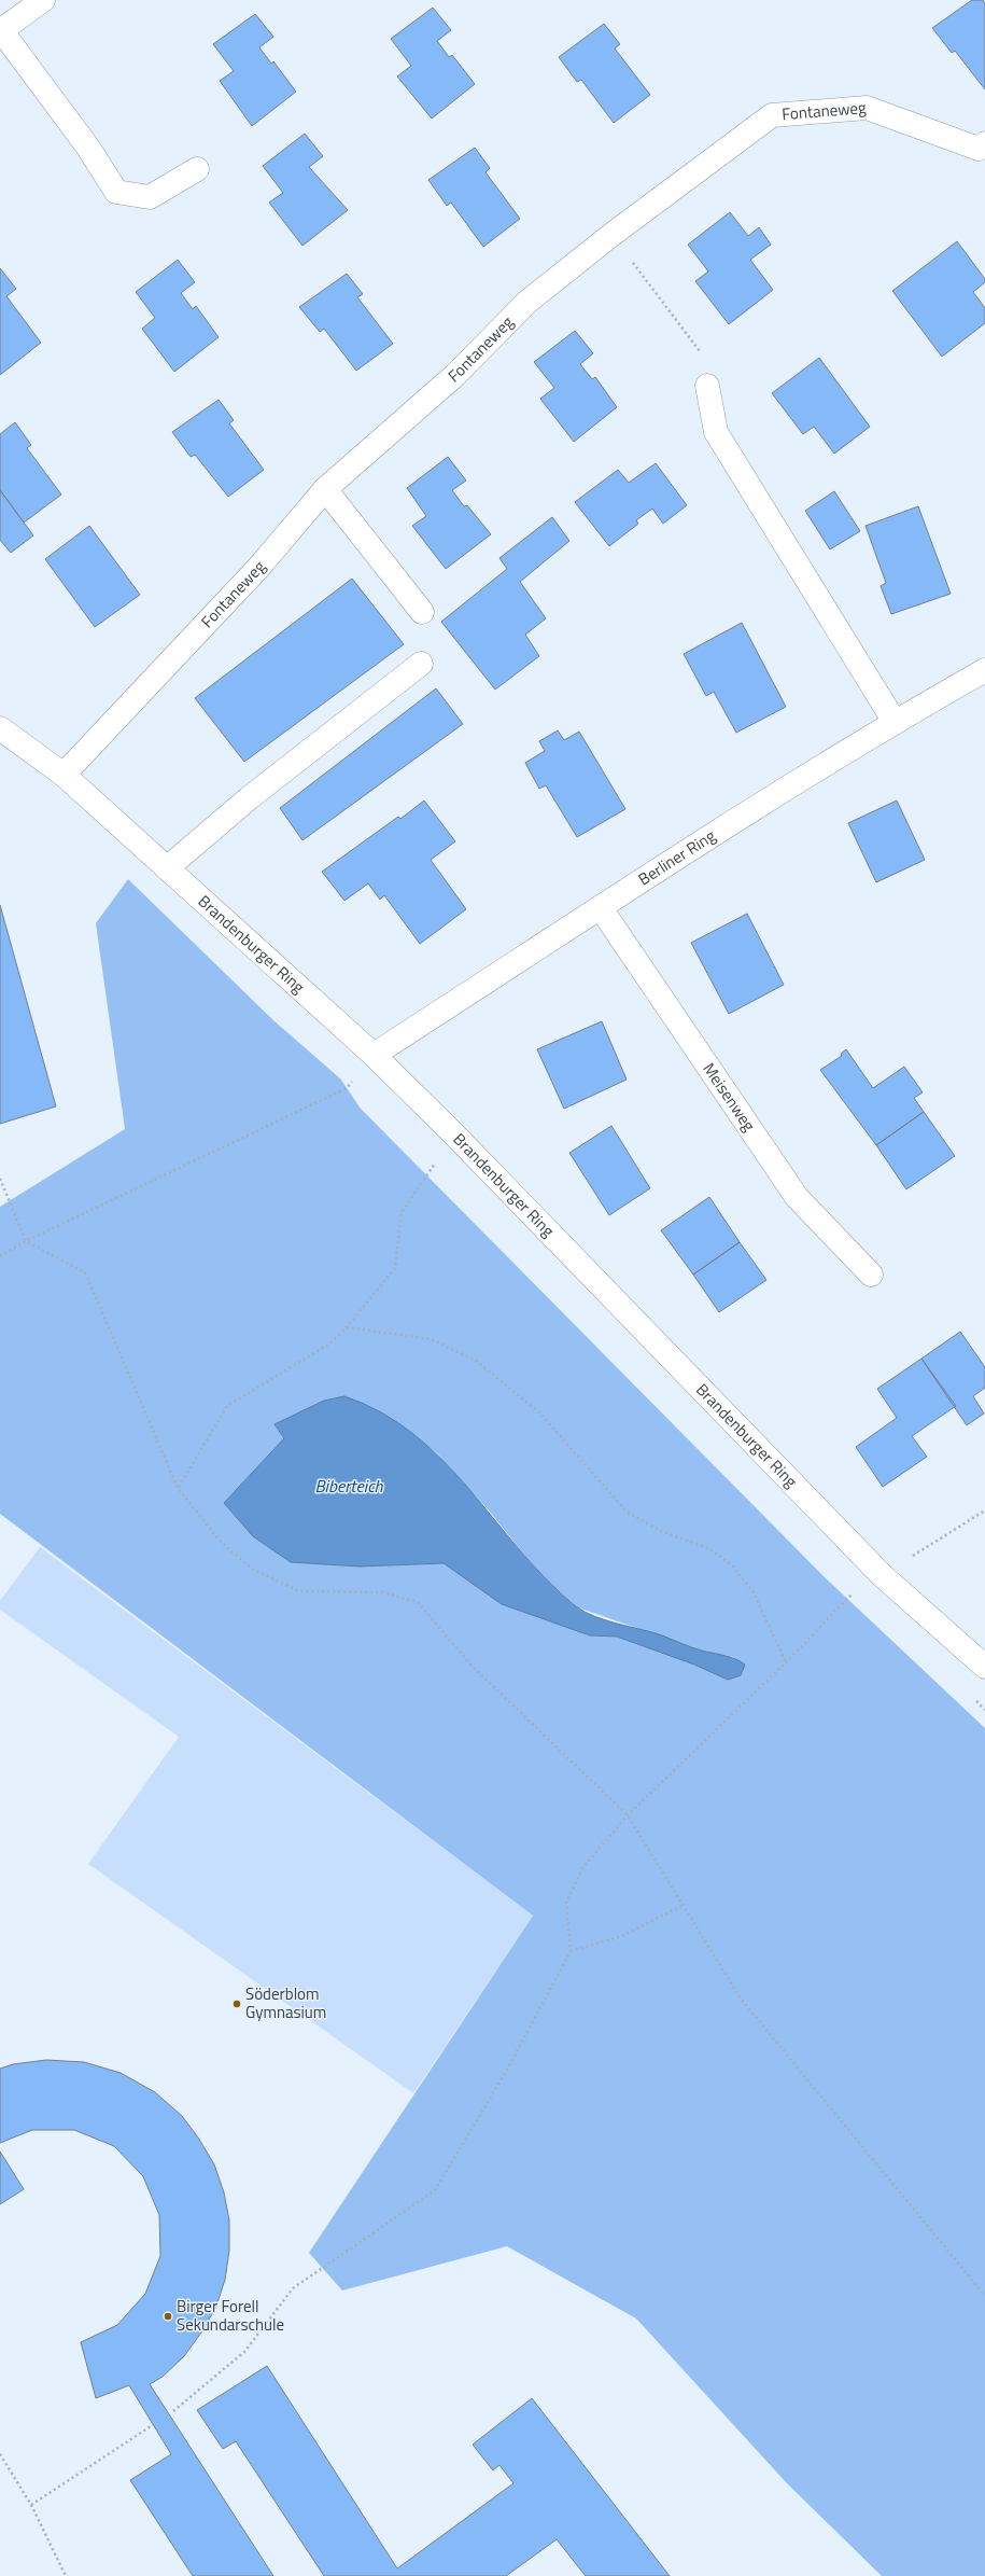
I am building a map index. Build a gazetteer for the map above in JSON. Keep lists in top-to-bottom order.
{
  "streets": {
    "street": [
      "Fontaneweg",
      "Berliner Ring",
      "Brandenburger Ring",
      "Meisenweg"
    ]
  },
  "crossings": [
    ["Fontaneweg", "Brandenburger Ring"],
    ["Berliner Ring", "Brandenburger Ring"],
    ["Berliner Ring", "Meisenweg"]
  ],
  "water": ["Biberteich"],
  "places": ["Söderblom Gymnasium", "Birger Forell Sekundarschule"]
}
